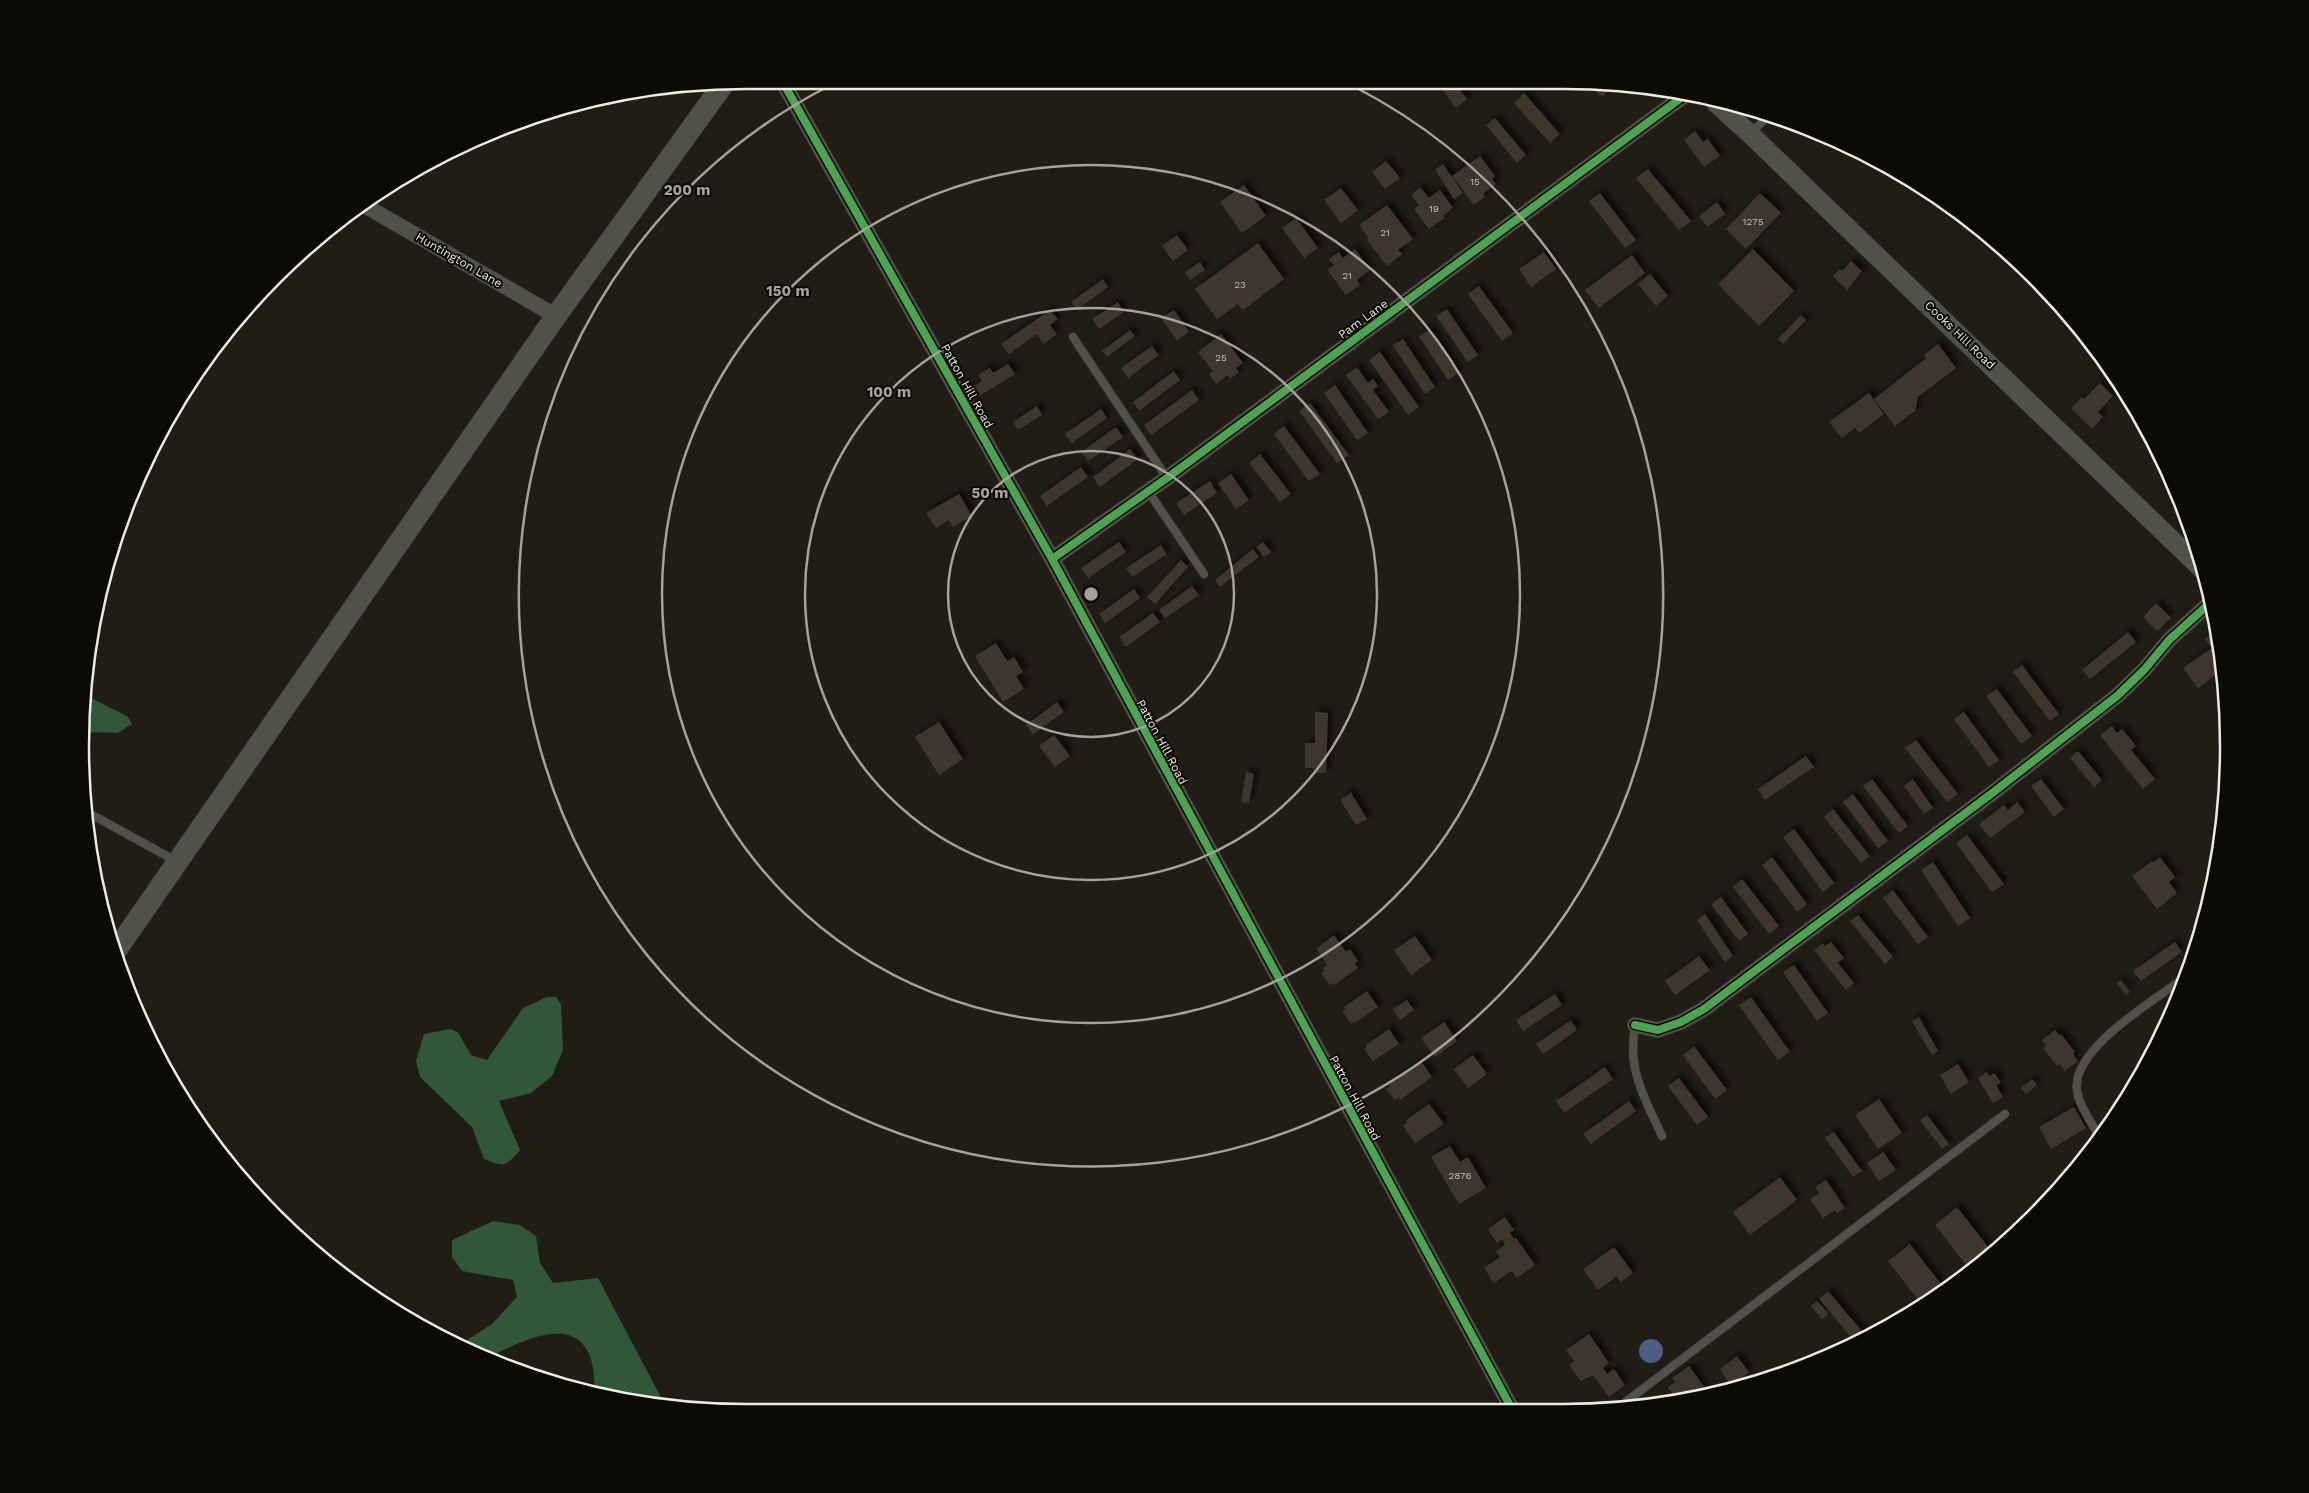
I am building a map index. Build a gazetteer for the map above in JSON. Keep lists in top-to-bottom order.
{
  "streets": {
    "street": [
      "Huntington Lane",
      "Pam Lane",
      "Cooks Hill Road",
      "Patton Hill Road"
    ]
  },
  "crossings": [
    ["Pam Lane", "Patton Hill Road"]
  ],
  "house_numbers": [
    "15",
    "19",
    "1275",
    "21",
    "21",
    "23",
    "25",
    "2876"
  ],
  "rings": [
    "200 m",
    "150 m",
    "100 m",
    "50 m"
  ]
}
